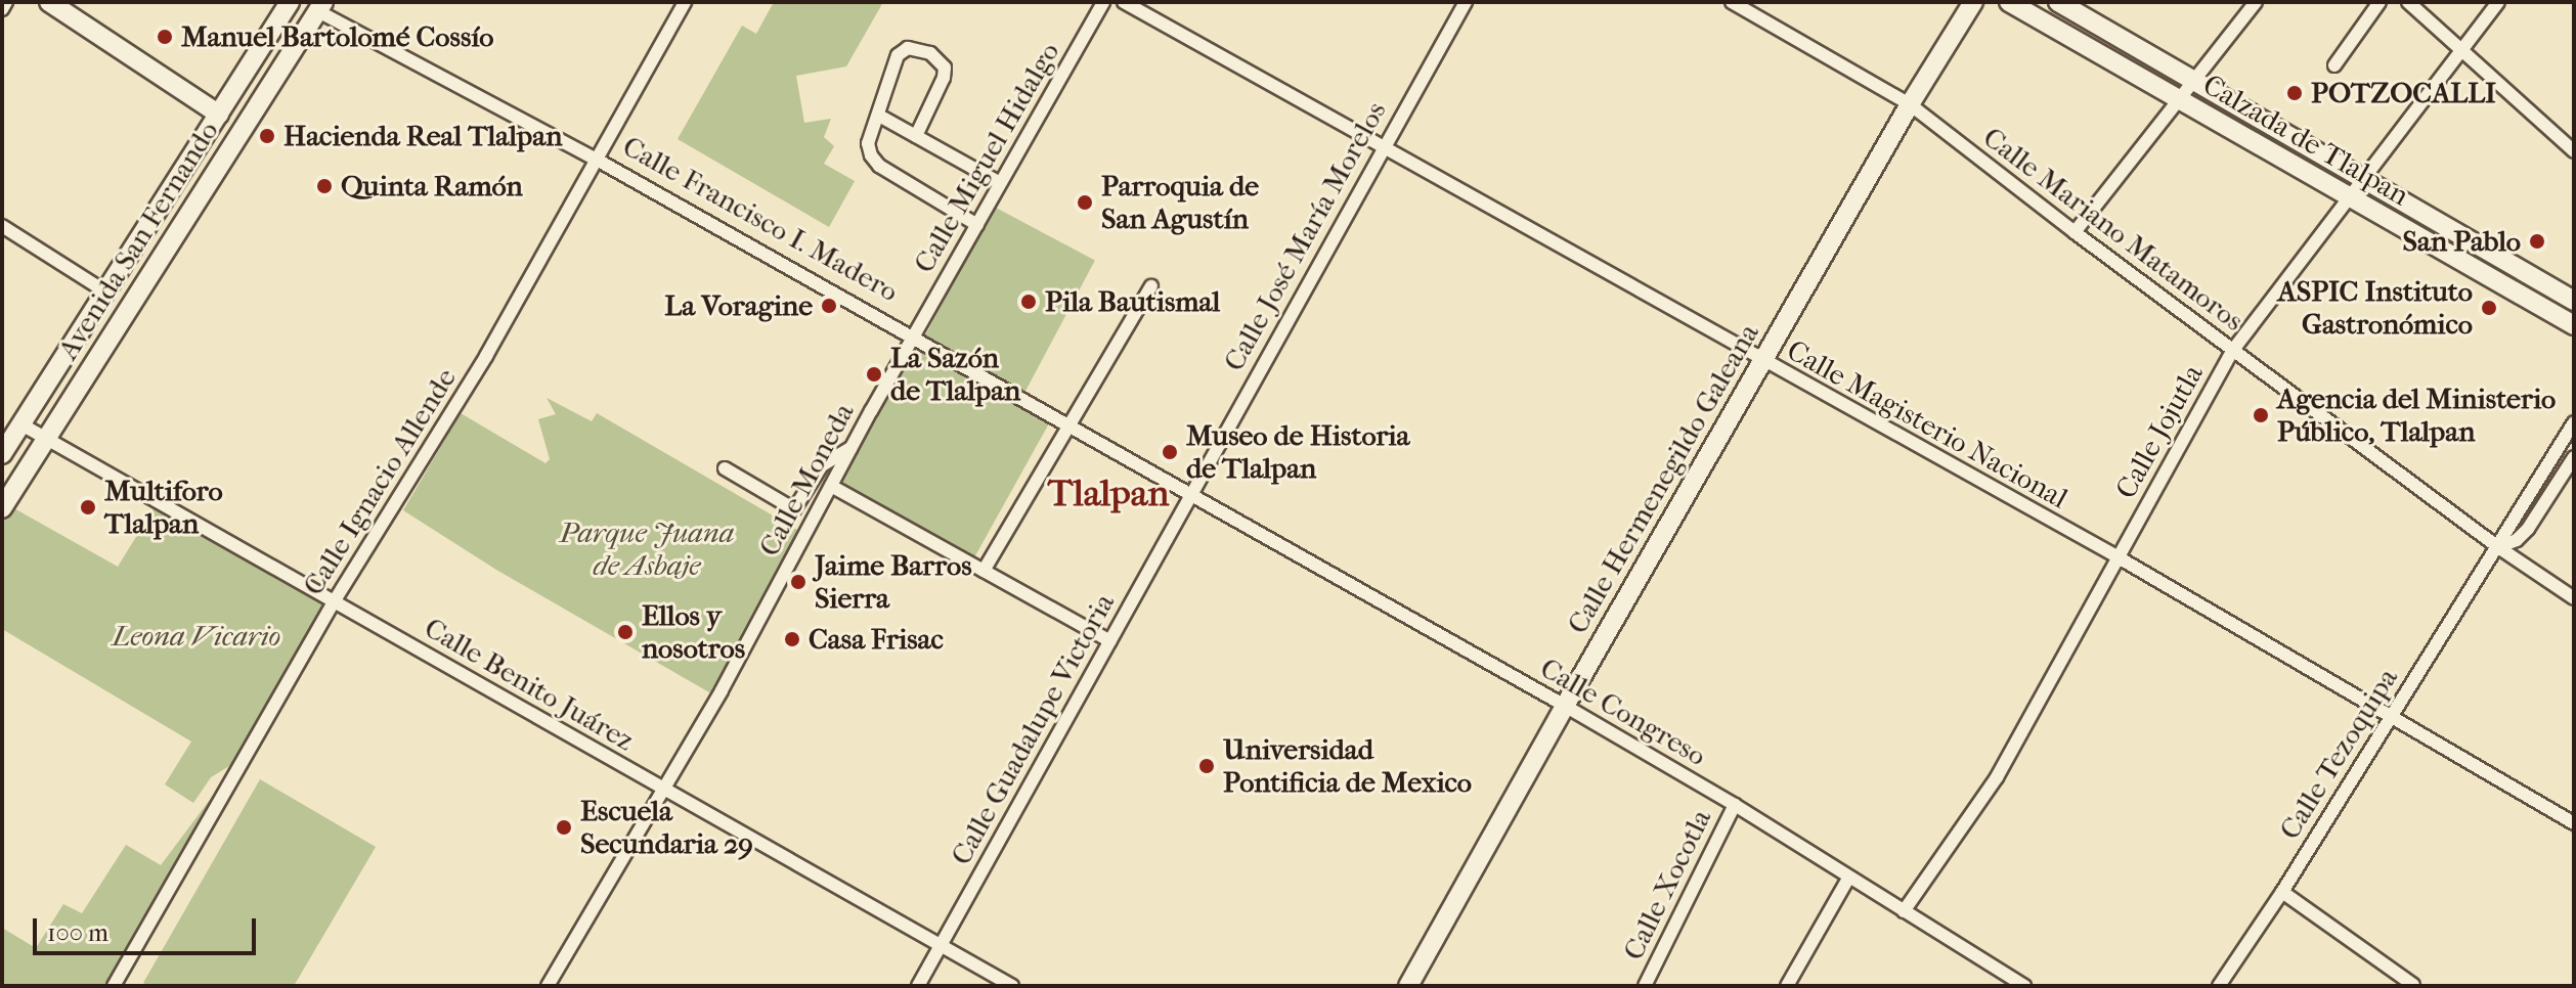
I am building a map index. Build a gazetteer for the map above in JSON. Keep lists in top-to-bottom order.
{
  "streets": {
    "main road": [
      "Calzada de Tlalpan",
      "Calle Francisco I. Madero",
      "Avenida San Fernando",
      "Calle Hermenegildo Galeana"
    ],
    "street": [
      "Calle Miguel Hidalgo",
      "Calle Mariano Matamoros",
      "Calle José María Morelos",
      "Calle Magisterio Nacional",
      "Calle Jojutla",
      "Calle Moneda",
      "Calle Ignacio Allende",
      "Calle Benito Juárez",
      "Calle Congreso",
      "Calle Guadalupe Victoria",
      "Calle Tezoquipa",
      "Calle Xocotla"
    ]
  },
  "crossings": [
    ["Calzada de Tlalpan", "Calle Jojutla"],
    ["Calle Miguel Hidalgo", "Calle Francisco I. Madero"],
    ["Calle Miguel Hidalgo", "Calle Moneda"],
    ["Calle Francisco I. Madero", "Calle José María Morelos"],
    ["Calle Francisco I. Madero", "Avenida San Fernando"],
    ["Calle Francisco I. Madero", "Calle Moneda"],
    ["Calle Francisco I. Madero", "Calle Ignacio Allende"],
    ["Calle Francisco I. Madero", "Calle Congreso"],
    ["Calle Francisco I. Madero", "Calle Guadalupe Victoria"],
    ["Calle Mariano Matamoros", "Calle Jojutla"],
    ["Calle Mariano Matamoros", "Calle Hermenegildo Galeana"],
    ["Calle Mariano Matamoros", "Calle Tezoquipa"],
    ["Calle José María Morelos", "Calle Magisterio Nacional"],
    ["Calle José María Morelos", "Calle Congreso"],
    ["Calle José María Morelos", "Calle Guadalupe Victoria"],
    ["Avenida San Fernando", "Calle Benito Juárez"],
    ["Calle Magisterio Nacional", "Calle Jojutla"],
    ["Calle Magisterio Nacional", "Calle Hermenegildo Galeana"],
    ["Calle Magisterio Nacional", "Calle Tezoquipa"],
    ["Calle Jojutla", "Calle Congreso"],
    ["Calle Hermenegildo Galeana", "Calle Congreso"],
    ["Calle Moneda", "Calle Benito Juárez"],
    ["Calle Ignacio Allende", "Calle Benito Juárez"],
    ["Calle Benito Juárez", "Calle Guadalupe Victoria"],
    ["Calle Congreso", "Calle Guadalupe Victoria"],
    ["Calle Congreso", "Calle Xocotla"]
  ],
  "districts": ["Tlalpan"],
  "parks": ["Parque Juana de Asbaje", "Leona Vicario"],
  "places": [
    "Manuel Bartolomé Cossío",
    "POTZOCALLI",
    "Hacienda Real Tlalpan",
    "Quinta Ramón",
    "Parroquia de San Agustín",
    "San Pablo",
    "Pila Bautismal",
    "La Voragine",
    "ASPIC Instituto Gastronómico",
    "La Sazón de Tlalpan",
    "Agencia del Ministerio Público, Tlalpan",
    "Museo de Historia de Tlalpan",
    "Multiforo Tlalpan",
    "Jaime Barros Sierra",
    "Ellos y nosotros",
    "Casa Frisac",
    "Universidad Pontificia de Mexico",
    "Escuela Secundaria 29"
  ],
  "scale_bar": "100 m"
}
